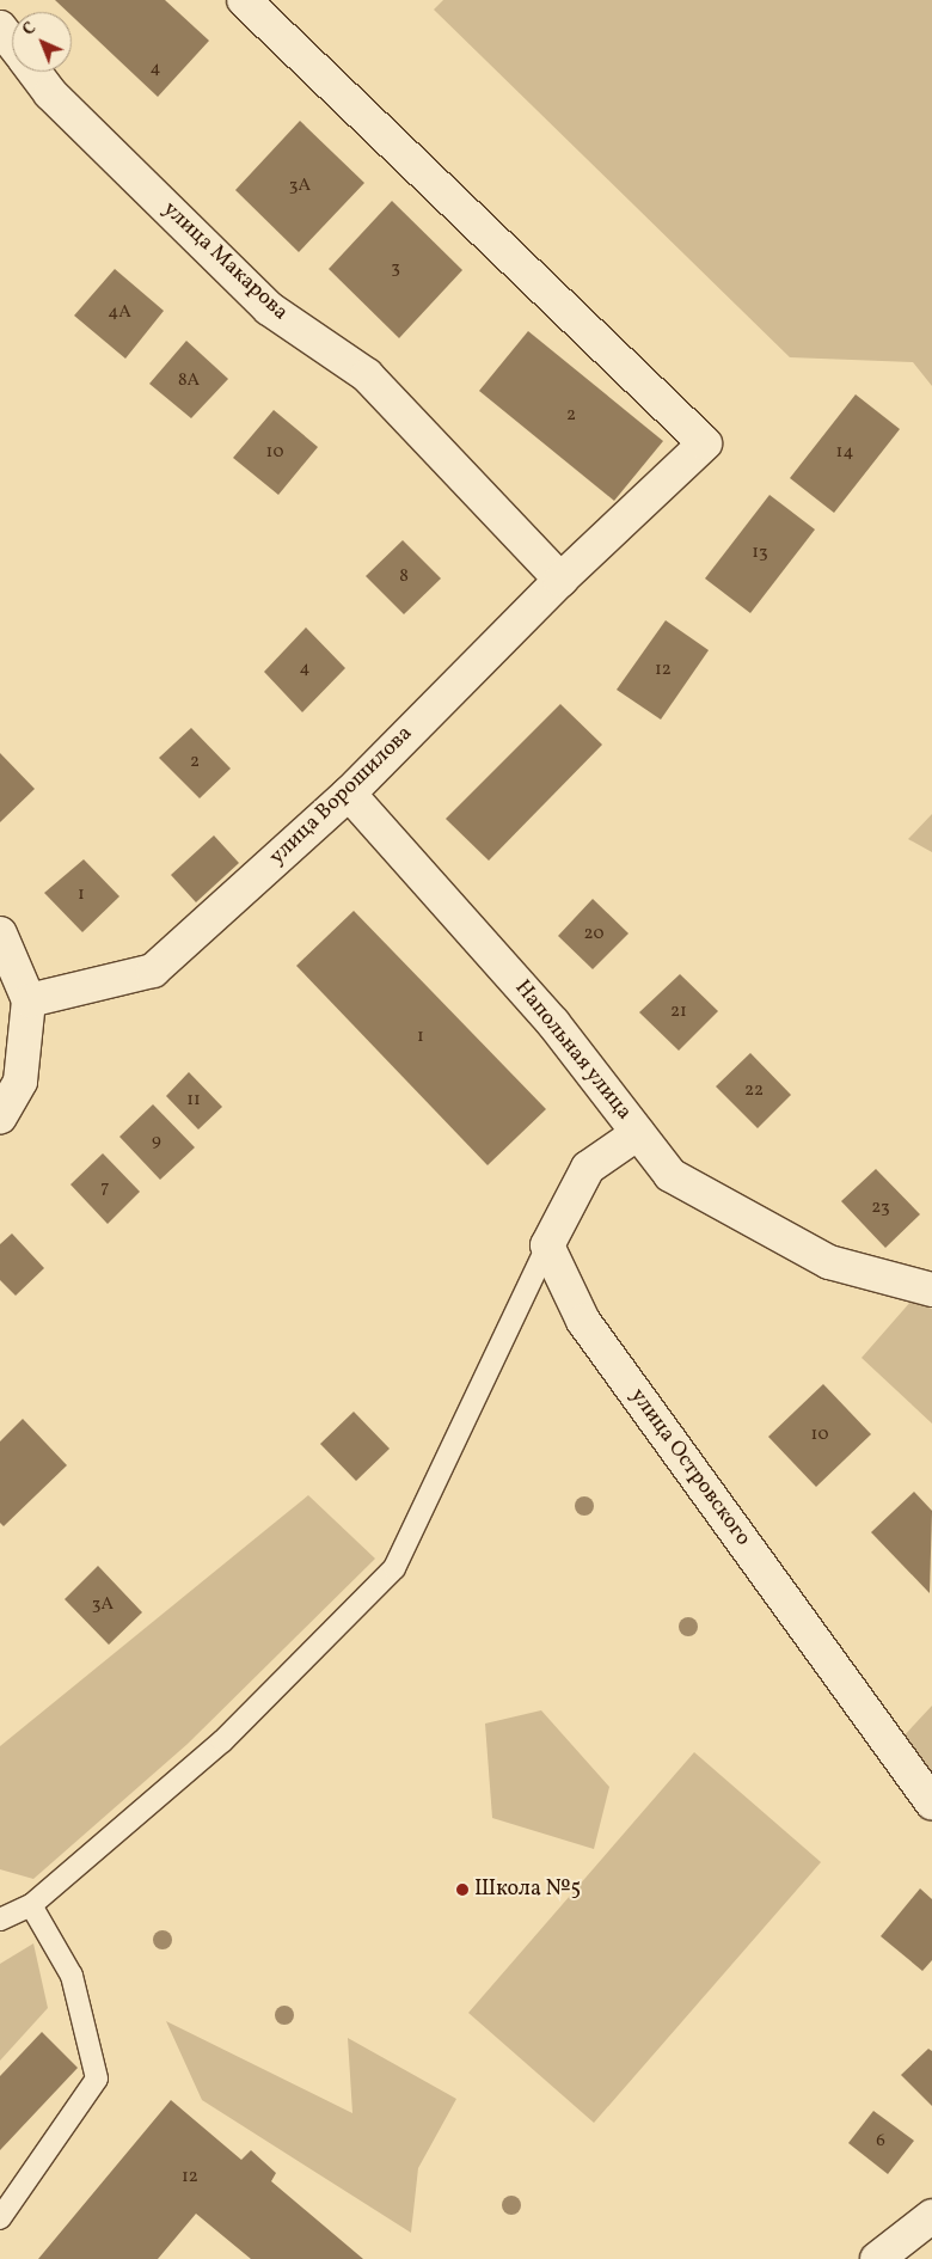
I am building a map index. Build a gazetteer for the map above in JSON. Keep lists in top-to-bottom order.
{
  "streets": {
    "street": [
      "улица Макарова",
      "улица Ворошилова",
      "Напольная улица",
      "улица Островского"
    ]
  },
  "crossings": [
    ["улица Макарова", "улица Ворошилова"],
    ["улица Ворошилова", "Напольная улица"]
  ],
  "places": ["Школа №5"],
  "house_numbers": [
    "4",
    "3А",
    "3",
    "4А",
    "8А",
    "2",
    "10",
    "14",
    "13",
    "8",
    "4",
    "12",
    "2",
    "1",
    "20",
    "21",
    "1",
    "22",
    "11",
    "9",
    "7",
    "23",
    "10",
    "3А",
    "6",
    "12"
  ],
  "north": "top left"
}
